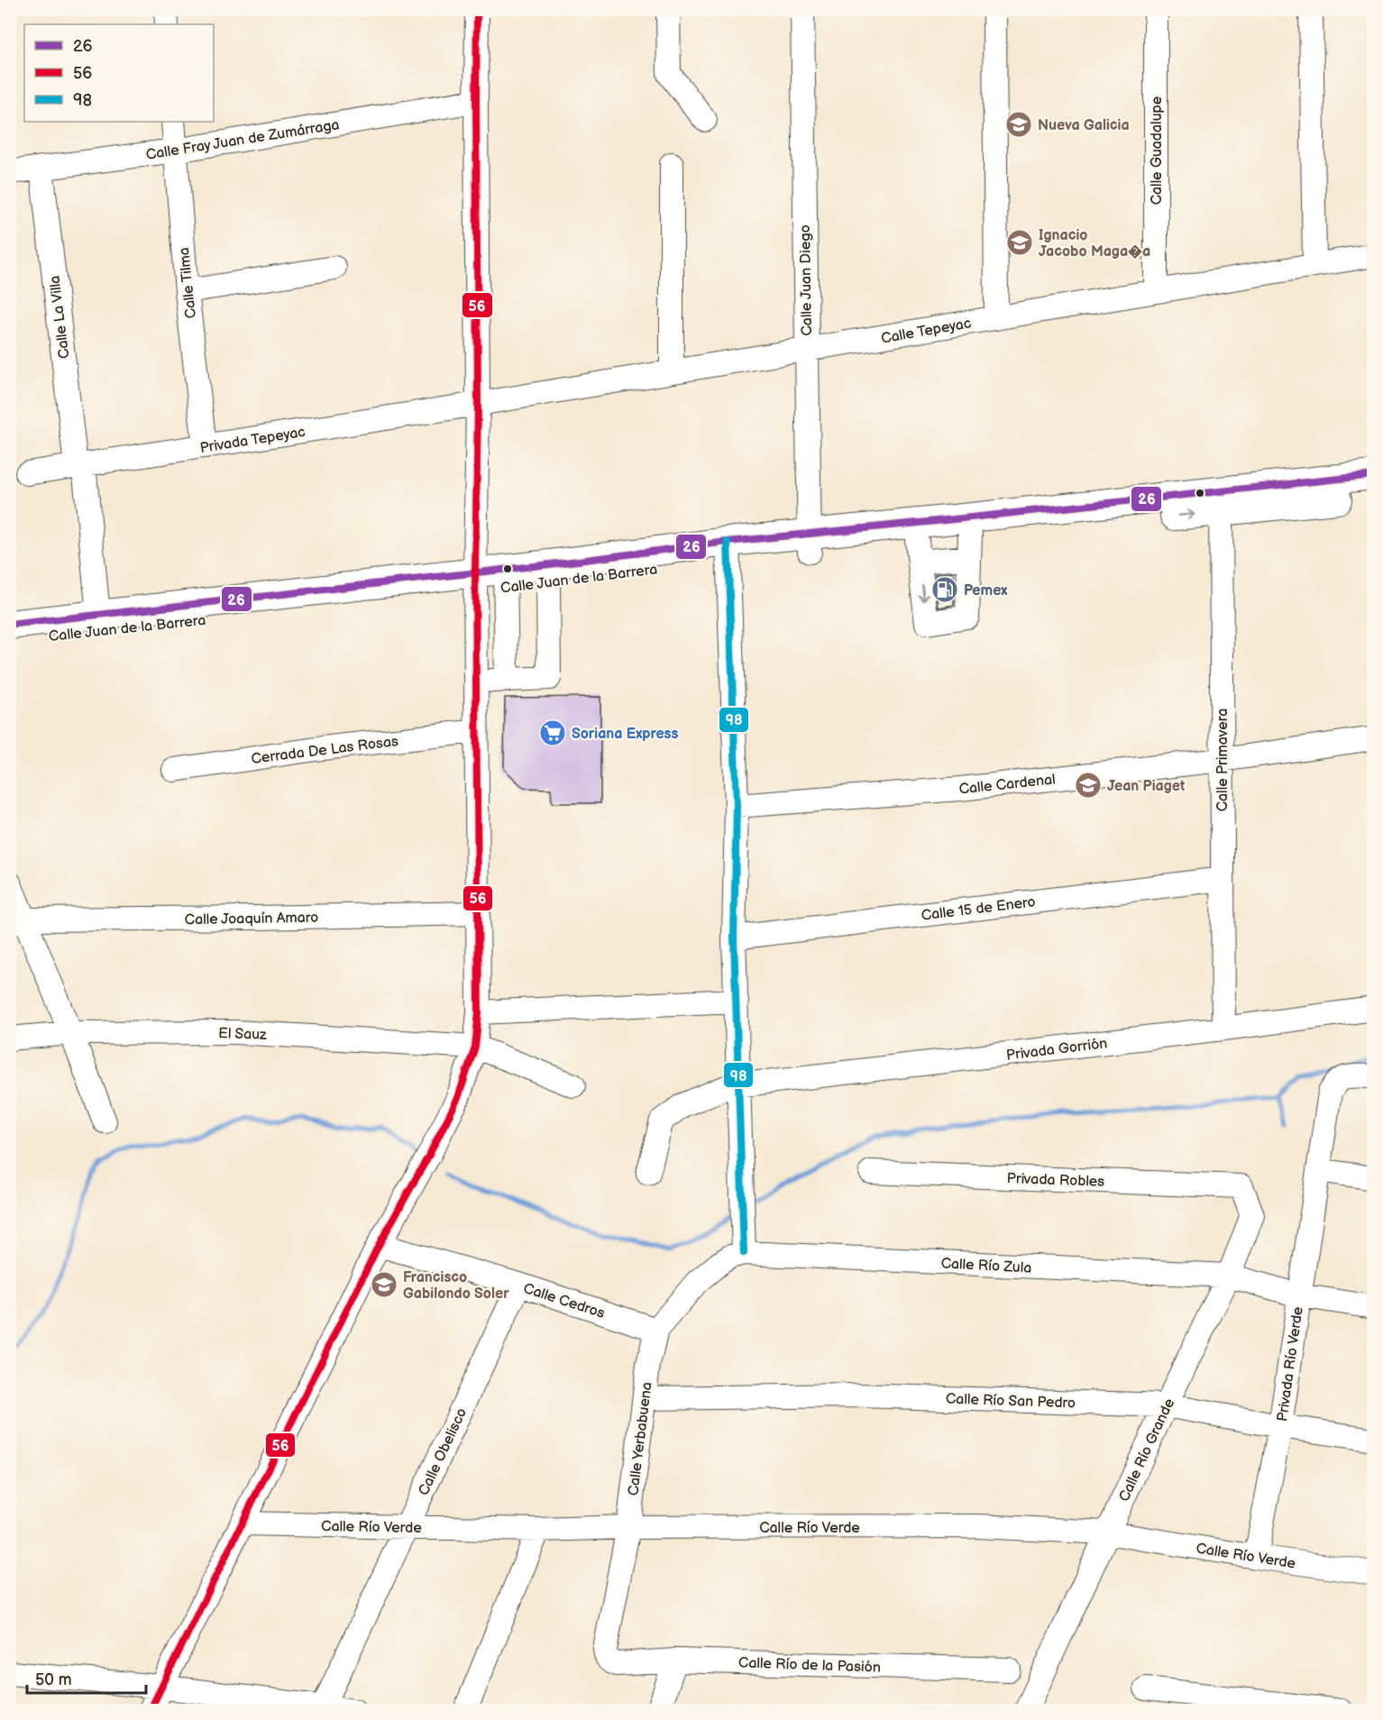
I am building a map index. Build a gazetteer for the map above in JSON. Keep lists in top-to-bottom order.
{
  "streets": {
    "main road": ["Calle Juan de la Barrera"],
    "street": [
      "Calle Fray Juan de Zumárraga",
      "Calle Guadalupe",
      "Calle Juan Diego",
      "Calle Tilma",
      "Calle La Villa",
      "Calle Tepeyac",
      "Privada Tepeyac",
      "Cerrada De Las Rosas",
      "Calle Primavera",
      "Calle Cardenal",
      "Calle 15 de Enero",
      "Calle Joaquín Amaro",
      "El Sauz",
      "Privada Gorrión",
      "Privada Robles",
      "Calle Río Zula",
      "Calle Cedros",
      "Privada Río Verde",
      "Calle Río San Pedro",
      "Calle Yerbabuena",
      "Calle Río Grande",
      "Calle Obelisco",
      "Calle Río Verde",
      "Calle Río de la Pasión"
    ]
  },
  "crossings": [
    ["Calle Fray Juan de Zumárraga", "Calle Tilma"],
    ["Calle Fray Juan de Zumárraga", "Calle La Villa"],
    ["Calle Guadalupe", "Calle Tepeyac"],
    ["Calle Juan Diego", "Calle Tepeyac"],
    ["Calle Juan Diego", "Calle Juan de la Barrera"],
    ["Calle Tilma", "Privada Tepeyac"],
    ["Calle La Villa", "Privada Tepeyac"],
    ["Calle La Villa", "Calle Juan de la Barrera"],
    ["Calle Tepeyac", "Privada Tepeyac"],
    ["Calle Juan de la Barrera", "Calle Primavera"],
    ["Calle Primavera", "Calle Cardenal"],
    ["Calle Primavera", "Calle 15 de Enero"],
    ["Calle Primavera", "Privada Gorrión"],
    ["Privada Robles", "Calle Río Grande"],
    ["Calle Río Zula", "Privada Río Verde"],
    ["Calle Río Zula", "Calle Yerbabuena"],
    ["Calle Río Zula", "Calle Río Grande"],
    ["Calle Cedros", "Calle Yerbabuena"],
    ["Calle Cedros", "Calle Obelisco"],
    ["Privada Río Verde", "Calle Río San Pedro"],
    ["Privada Río Verde", "Calle Río Verde"],
    ["Calle Río San Pedro", "Calle Yerbabuena"],
    ["Calle Río San Pedro", "Calle Río Grande"],
    ["Calle Yerbabuena", "Calle Río Verde"],
    ["Calle Yerbabuena", "Calle Río de la Pasión"],
    ["Calle Río Grande", "Calle Río Verde"],
    ["Calle Obelisco", "Calle Río Verde"]
  ],
  "places": {
    "school or university": [
      "Nueva Galicia",
      "Ignacio Jacobo Maga�a",
      "Jean Piaget",
      "Francisco Gabilondo Soler"
    ],
    "fuel station": ["Pemex"],
    "supermarket": ["Soriana Express"]
  },
  "lines": ["transit line 56", "transit line 26", "transit line 98"],
  "legend": ["26", "56", "98"],
  "scale_bar": "50 m"
}
